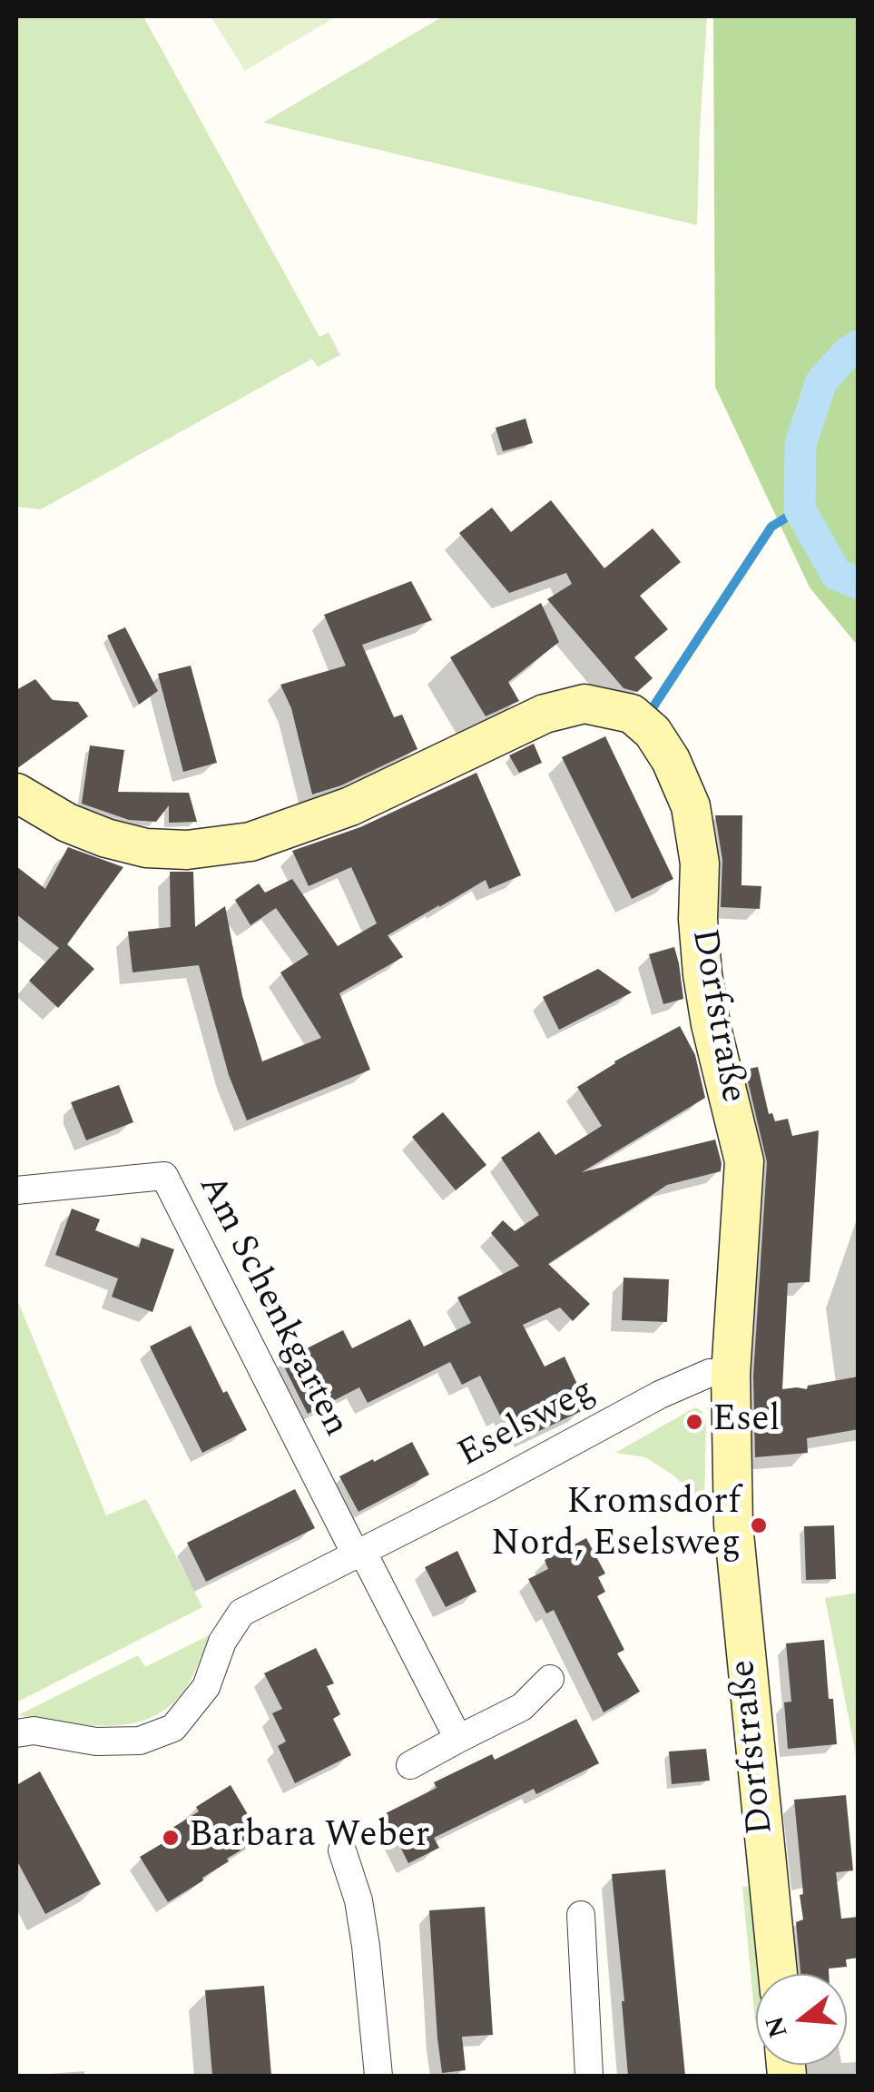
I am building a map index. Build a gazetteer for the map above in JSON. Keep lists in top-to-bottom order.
{
  "streets": {
    "street": ["Dorfstraße", "Am Schenkgarten", "Eselsweg"]
  },
  "crossings": [
    ["Dorfstraße", "Eselsweg"],
    ["Am Schenkgarten", "Eselsweg"]
  ],
  "places": ["Esel", "Kromsdorf Nord, Eselsweg", "Barbara Weber"],
  "north": "left"
}
